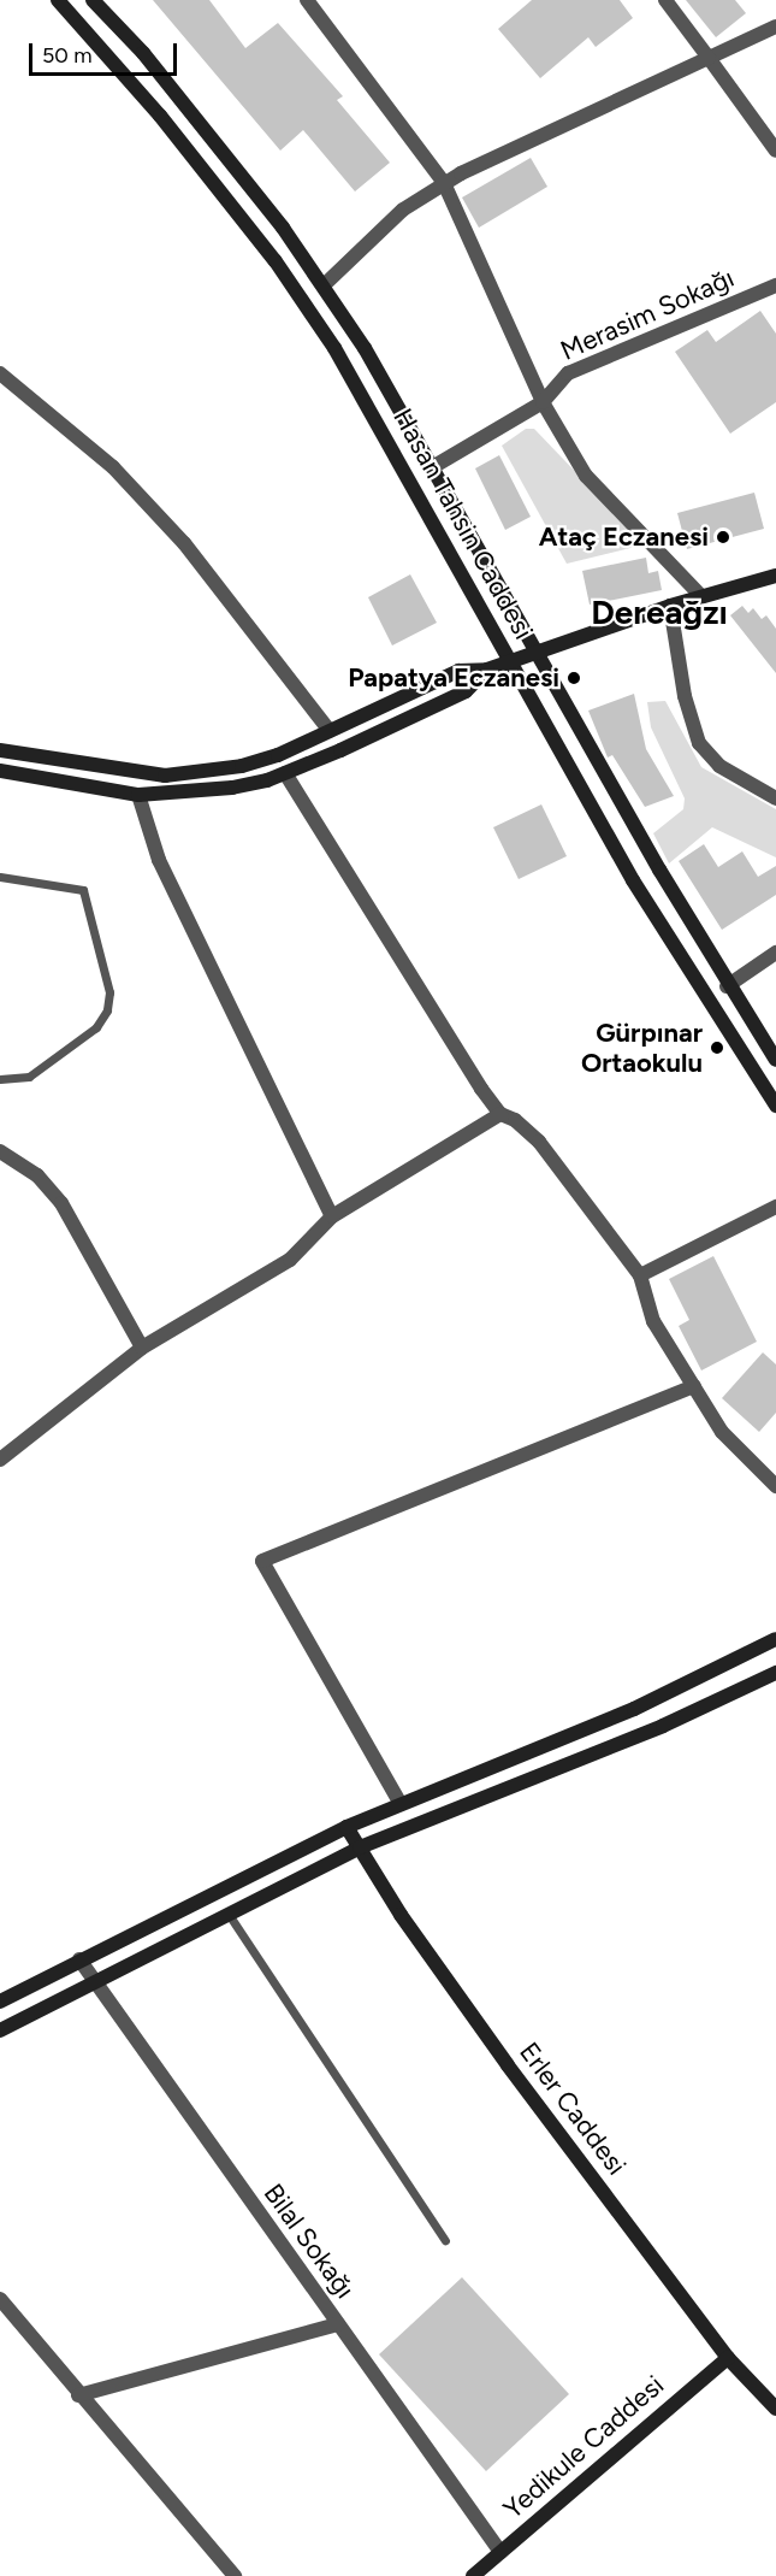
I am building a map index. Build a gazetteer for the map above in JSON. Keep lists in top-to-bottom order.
{
  "streets": {
    "main road": ["Hasan Tahsin Caddesi", "Erler Caddesi", "Yedikule Caddesi"],
    "street": ["Merasim Sokağı", "Bilal Sokağı"]
  },
  "crossings": [
    ["Merasim Sokağı", "Hasan Tahsin Caddesi"],
    ["Erler Caddesi", "Yedikule Caddesi"],
    ["Bilal Sokağı", "Yedikule Caddesi"]
  ],
  "districts": ["Dereağzı"],
  "places": ["Ataç Eczanesi", "Papatya Eczanesi", "Gürpınar Ortaokulu"],
  "scale_bar": "50 m"
}
